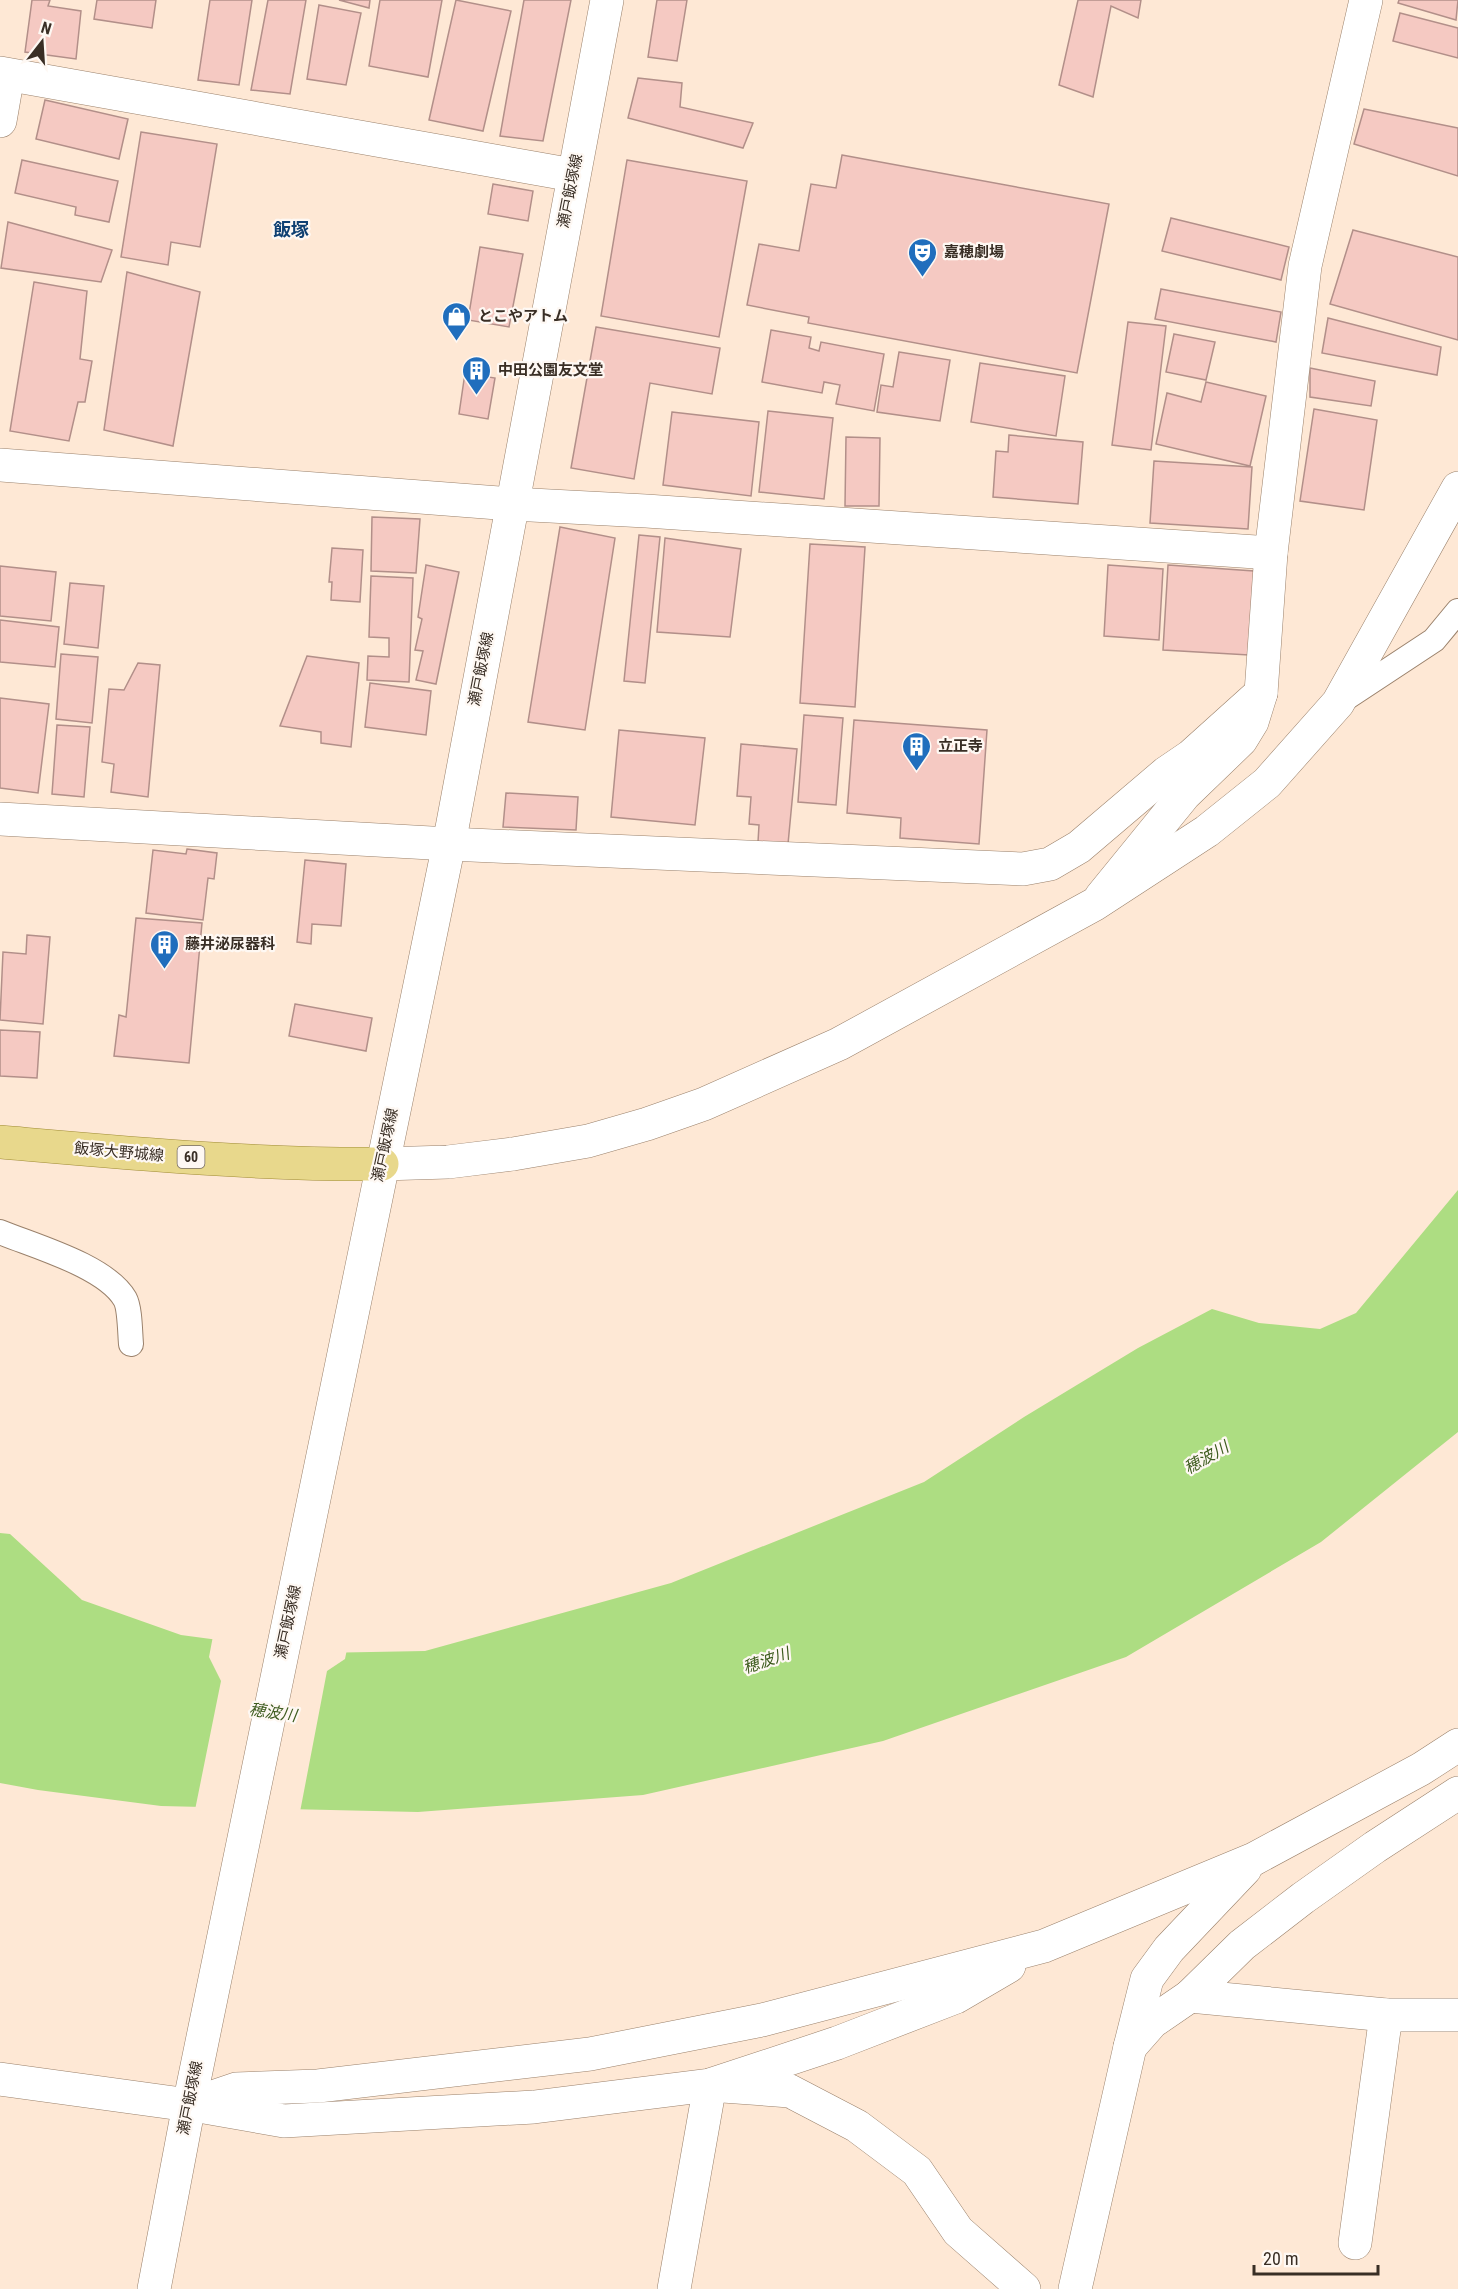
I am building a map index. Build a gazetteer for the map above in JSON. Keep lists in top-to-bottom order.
{
  "streets": {
    "main road": ["飯塚大野城線", "60"],
    "street": ["瀬戸飯塚線"]
  },
  "crossings": [
    ["瀬戸飯塚線", "飯塚大野城線"]
  ],
  "districts": ["飯塚"],
  "water": ["穂波川"],
  "places": {
    "theatre": ["嘉穂劇場"],
    "shop": ["とこやアトム"],
    "building": ["中田公園友文堂", "立正寺", "藤井泌尿器科"]
  },
  "scale_bar": "20 m",
  "north": "top"
}
